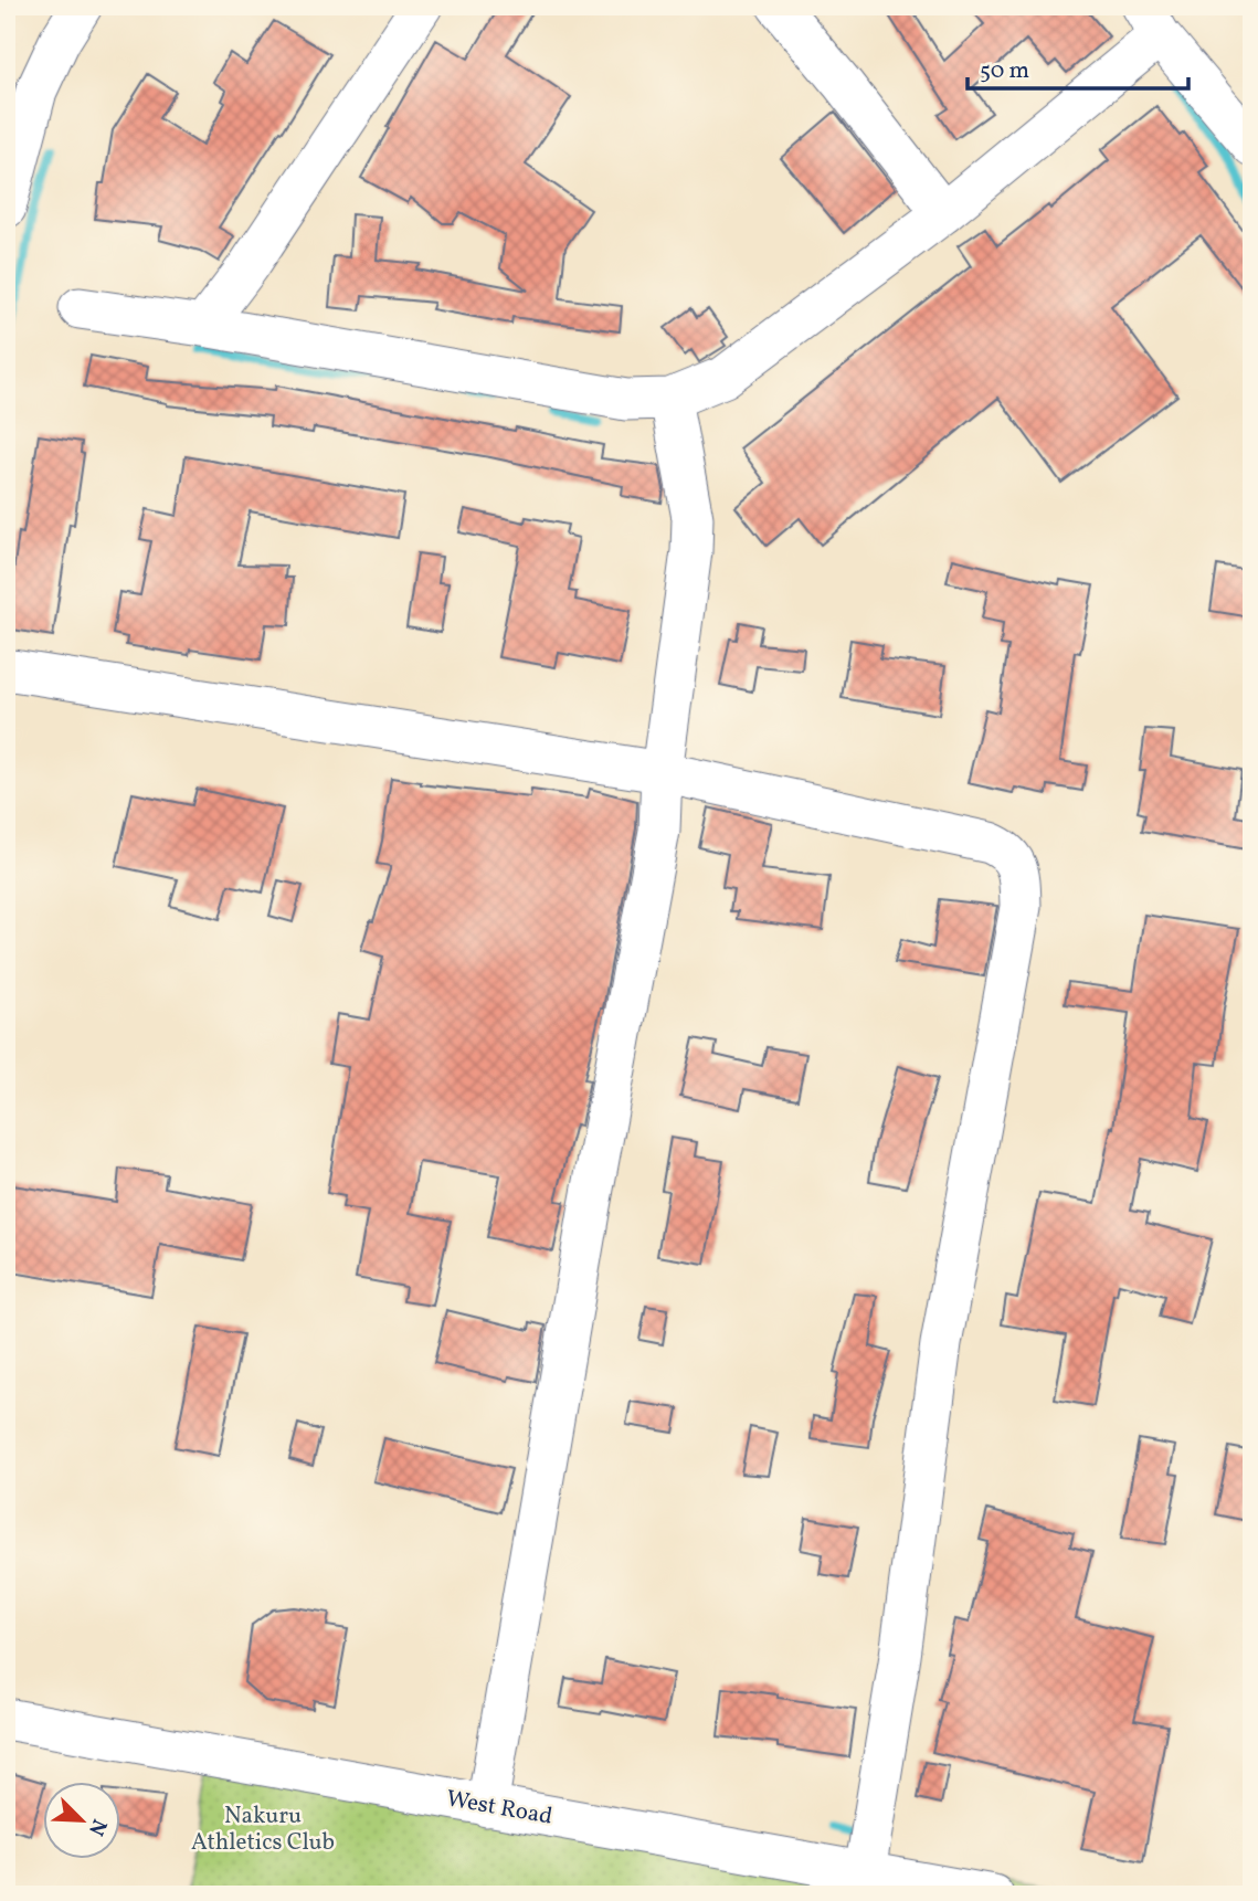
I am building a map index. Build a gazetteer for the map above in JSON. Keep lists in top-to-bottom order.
{
  "streets": {
    "street": ["West Road"]
  },
  "parks": ["Nakuru Athletics Club"],
  "scale_bar": "50 m",
  "north": "bottom right"
}
